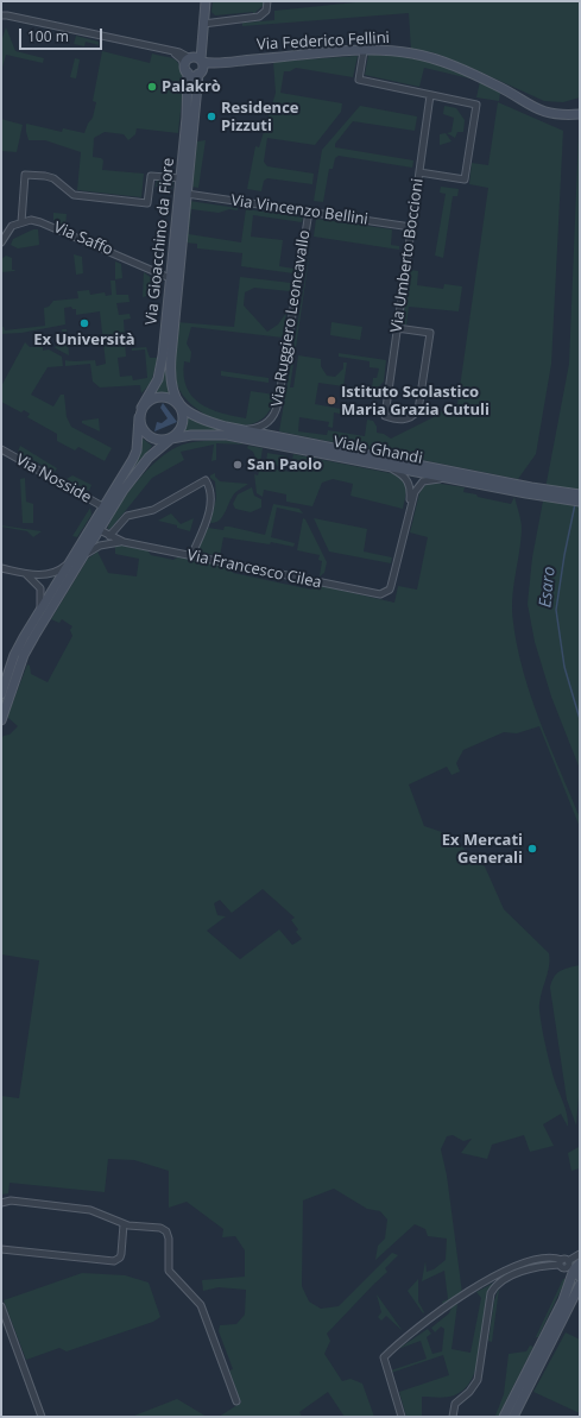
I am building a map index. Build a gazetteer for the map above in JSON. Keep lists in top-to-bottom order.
{
  "streets": {
    "street": [
      "Via Federico Fellini",
      "Via Vincenzo Bellini",
      "Via Saffo",
      "Via Gioacchino da Fiore",
      "Via Umberto Boccioni",
      "Via Ruggiero Leoncavallo",
      "Viale Ghandi",
      "Via Nosside",
      "Via Francesco Cilea"
    ]
  },
  "crossings": [
    ["Via Federico Fellini", "Via Gioacchino da Fiore"],
    ["Via Vincenzo Bellini", "Via Gioacchino da Fiore"],
    ["Via Vincenzo Bellini", "Via Umberto Boccioni"],
    ["Via Vincenzo Bellini", "Via Ruggiero Leoncavallo"],
    ["Via Saffo", "Via Gioacchino da Fiore"],
    ["Via Gioacchino da Fiore", "Viale Ghandi"],
    ["Via Ruggiero Leoncavallo", "Viale Ghandi"]
  ],
  "water": ["Esaro"],
  "places": [
    "Palakrò",
    "Residence Pizzuti",
    "Ex Università",
    "Istituto Scolastico Maria Grazia Cutuli",
    "San Paolo",
    "Ex Mercati Generali"
  ],
  "scale_bar": "100 m"
}
